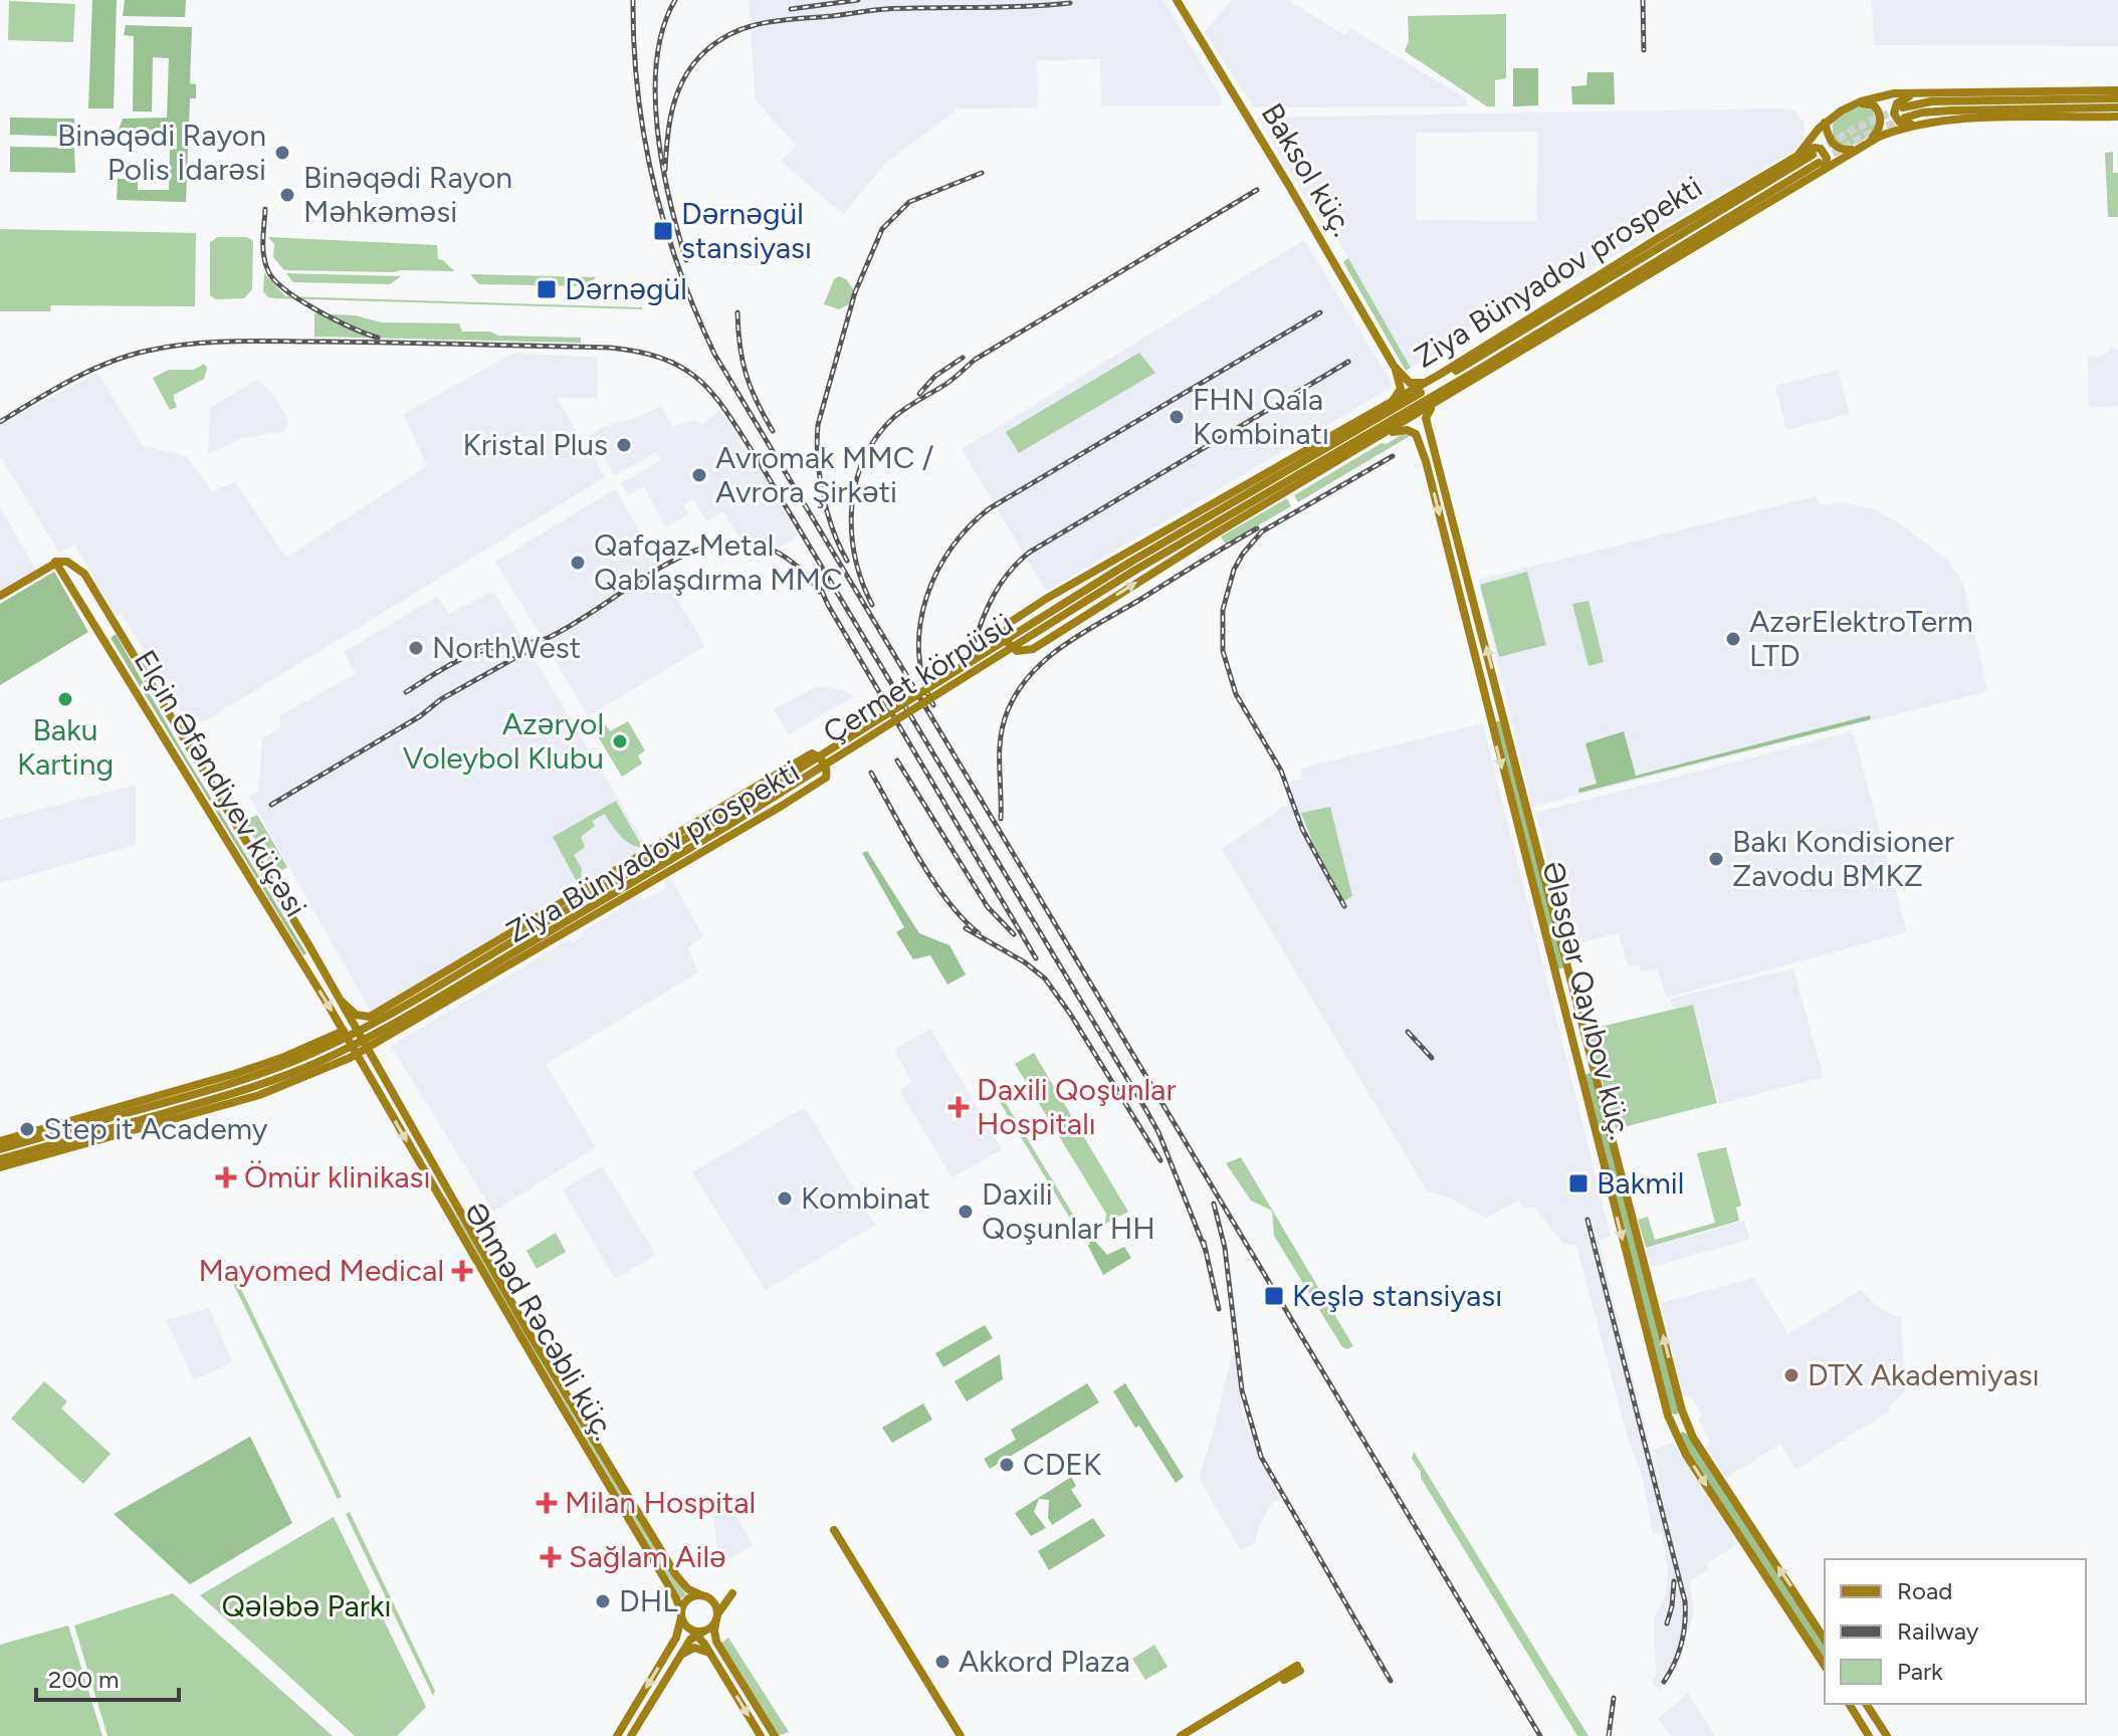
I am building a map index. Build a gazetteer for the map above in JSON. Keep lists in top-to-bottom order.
{
  "streets": {
    "main road": [
      "Baksol küç.",
      "Ziya Bünyadov prospekti",
      "Çermet körpüsü",
      "Elçin Əfəndiyev küçəsi",
      "Ələsgər Qayıbov küç.",
      "Əhməd Rəcəbli küç."
    ]
  },
  "crossings": [
    ["Ziya Bünyadov prospekti", "Çermet körpüsü"],
    ["Ziya Bünyadov prospekti", "Elçin Əfəndiyev küçəsi"],
    ["Ziya Bünyadov prospekti", "Ələsgər Qayıbov küç."],
    ["Ziya Bünyadov prospekti", "Əhməd Rəcəbli küç."],
    ["Elçin Əfəndiyev küçəsi", "Əhməd Rəcəbli küç."]
  ],
  "parks": ["Qələbə Parkı"],
  "places": {
    "other": [
      "Binəqədi Rayon Polis İdarəsi",
      "Binəqədi Rayon Məhkəməsi",
      "FHN Qala Kombinatı",
      "Kristal Plus",
      "Avromak MMC / Avrora Şirkəti",
      "Qafqaz Metal Qablaşdırma MMC",
      "AzərElektroTerm LTD",
      "NorthWest",
      "Baku Karting",
      "Azəryol Voleybol Klubu",
      "Bakı Kondisioner Zavodu BMKZ",
      "Step it Academy",
      "Kombinat",
      "Daxili Qoşunlar HH",
      "DTX Akademiyası",
      "CDEK",
      "DHL",
      "Akkord Plaza"
    ],
    "transit": [
      "Dərnəgül stansiyası",
      "Dərnəgül",
      "Bakmil",
      "Keşlə stansiyası"
    ],
    "health": [
      "Daxili Qoşunlar Hospitalı",
      "Ömür klinikası",
      "Mayomed Medical",
      "Milan Hospital",
      "Sağlam Ailə"
    ]
  },
  "legend": ["Road", "Railway", "Park"],
  "scale_bar": "200 m"
}
